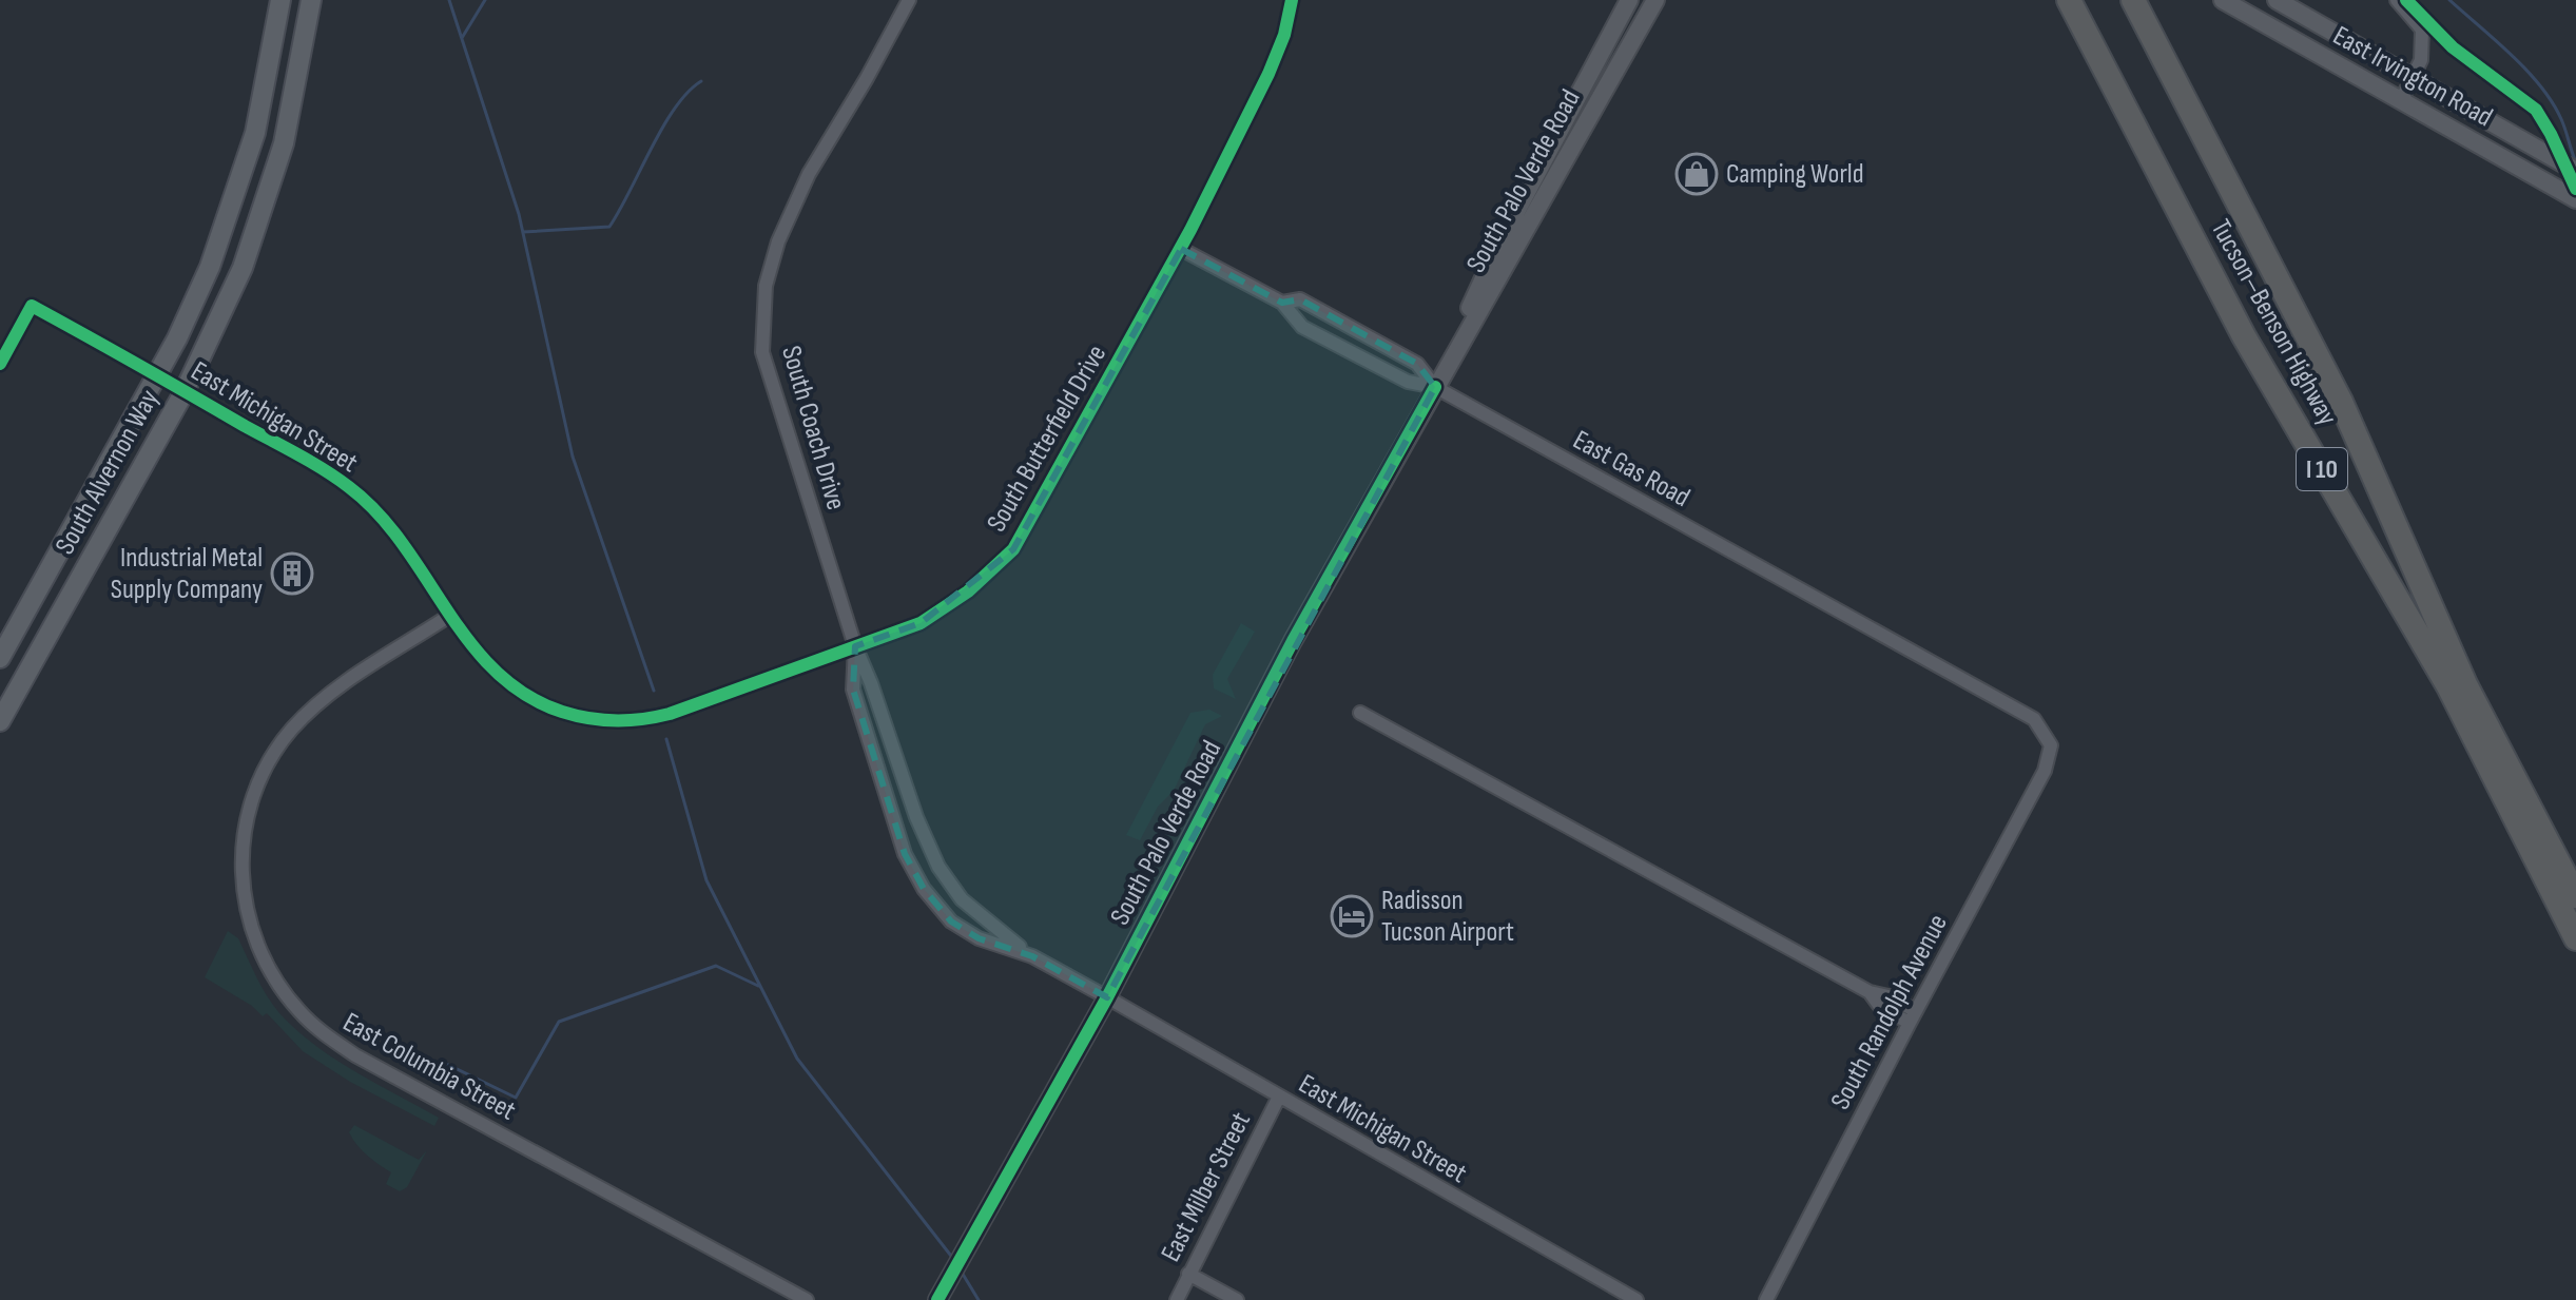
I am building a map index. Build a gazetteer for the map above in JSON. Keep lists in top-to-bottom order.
{
  "streets": {
    "highway": ["Tucson–Benson Highway", "I 10"],
    "main road": ["East Irvington Road", "South Palo Verde Road", "South Alvernon Way"],
    "street": [
      "East Michigan Street",
      "South Coach Drive",
      "South Butterfield Drive",
      "East Gas Road",
      "South Randolph Avenue",
      "East Columbia Street",
      "East Milber Street"
    ]
  },
  "crossings": [
    ["South Palo Verde Road", "East Michigan Street"],
    ["South Palo Verde Road", "South Coach Drive"],
    ["South Palo Verde Road", "East Gas Road"],
    ["East Michigan Street", "South Coach Drive"],
    ["East Michigan Street", "South Butterfield Drive"],
    ["East Michigan Street", "South Alvernon Way"],
    ["East Michigan Street", "East Columbia Street"],
    ["East Michigan Street", "East Milber Street"],
    ["South Coach Drive", "South Butterfield Drive"],
    ["South Butterfield Drive", "East Gas Road"],
    ["South Butterfield Drive", "East Columbia Street"],
    ["East Gas Road", "South Randolph Avenue"]
  ],
  "places": {
    "shop": ["Camping World"],
    "building": ["Industrial Metal Supply Company"],
    "hotel": ["Radisson Tucson Airport"]
  }
}
